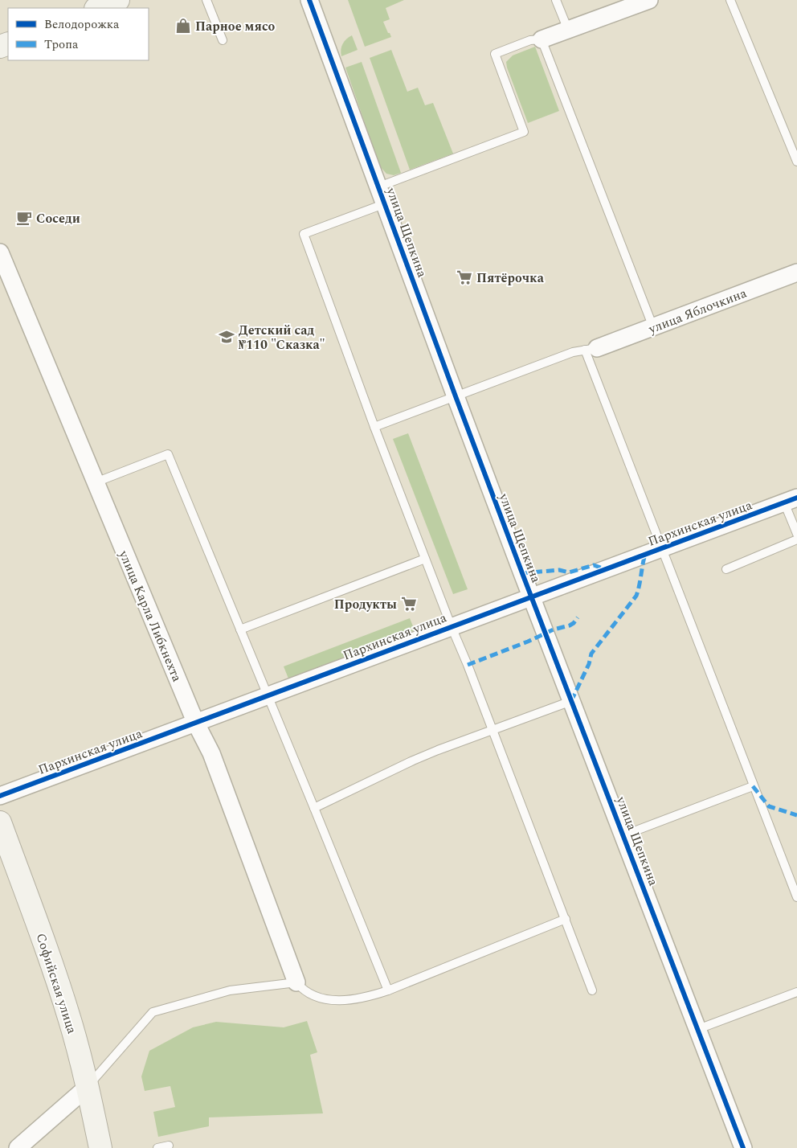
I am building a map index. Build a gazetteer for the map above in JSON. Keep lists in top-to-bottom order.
{
  "streets": {
    "main road": ["Софийская улица"],
    "street": [
      "улица Щепкина",
      "улица Яблочкина",
      "Пархинская улица",
      "улица Карла Либкнехта"
    ]
  },
  "crossings": [
    ["улица Щепкина", "Пархинская улица"],
    ["Пархинская улица", "улица Карла Либкнехта"]
  ],
  "places": {
    "shop": ["Парное мясо"],
    "cafe": ["Соседи"],
    "supermarket": ["Пятёрочка", "Продукты"],
    "school or university": ["Детский сад №110 \"Сказка\""]
  },
  "legend": ["Велодорожка", "Тропа"]
}
